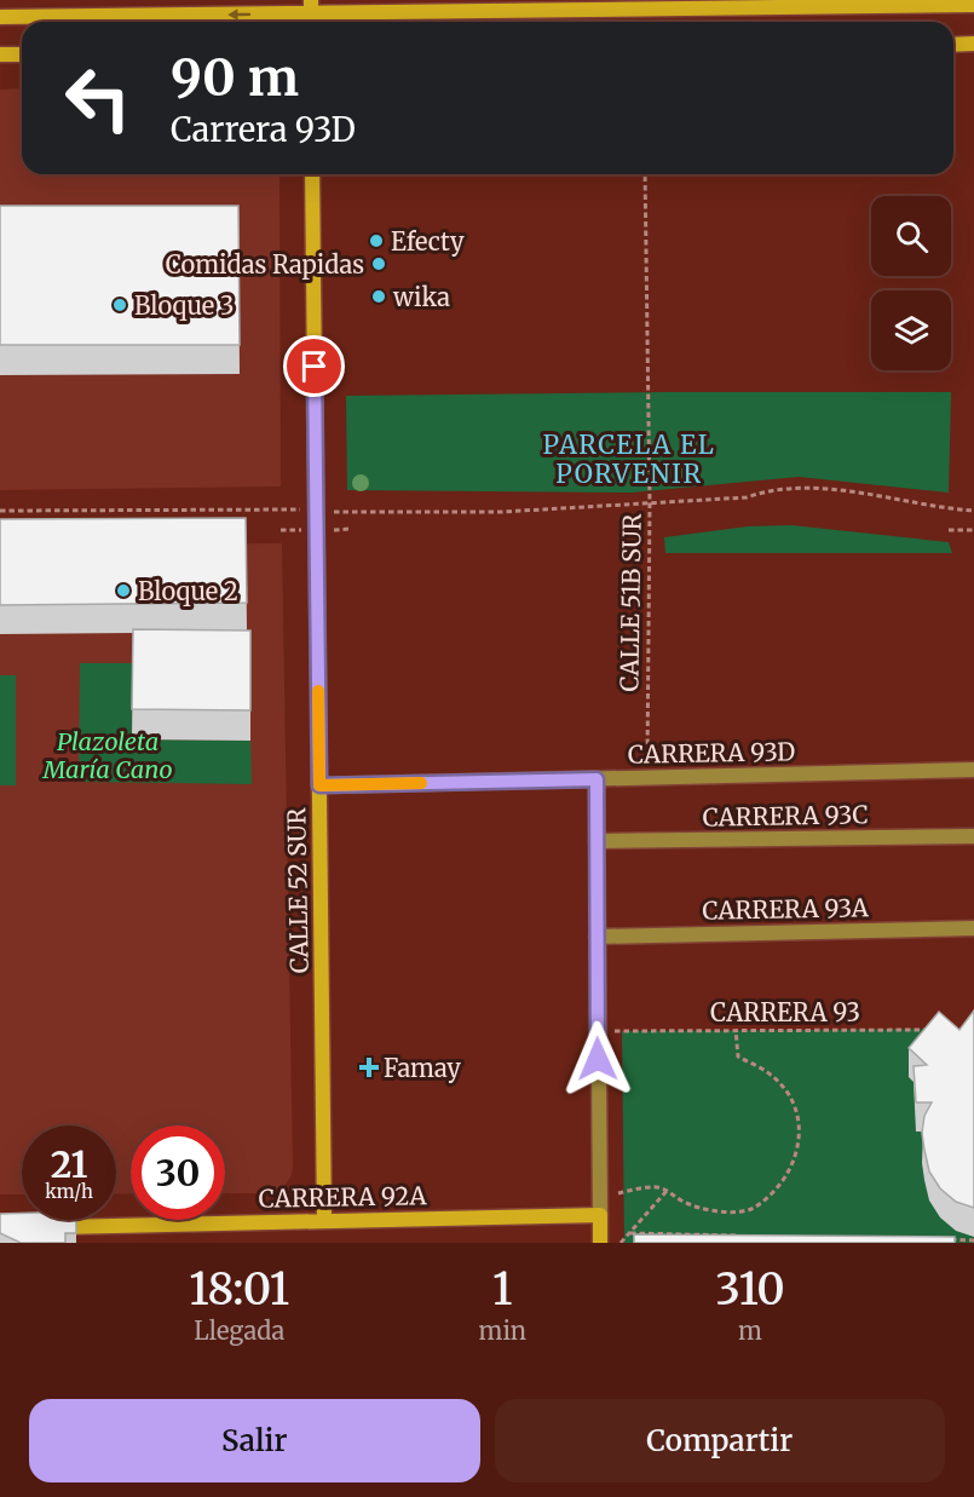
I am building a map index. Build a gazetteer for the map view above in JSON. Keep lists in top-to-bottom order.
{
  "streets": {
    "street": [
      "CARRERA 93D",
      "CARRERA 93C",
      "CALLE 52 SUR",
      "CARRERA 93A",
      "CARRERA 92A"
    ],
    "path": ["CALLE 51B SUR", "CARRERA 93"]
  },
  "crossings": [
    ["CALLE 51B SUR", "CARRERA 93D"],
    ["CARRERA 93D", "CALLE 52 SUR"],
    ["CALLE 52 SUR", "CARRERA 92A"]
  ],
  "districts": ["PARCELA EL PORVENIR"],
  "parks": ["Plazoleta María Cano"],
  "places": {
    "other": [
      "Efecty",
      "Comidas Rapidas",
      "wika",
      "Bloque 3",
      "Bloque 2"
    ],
    "health": ["Famay"]
  },
  "page": {
    "turn": ["90 m", "Carrera 93D"],
    "speed": "21 km/h",
    "limit": "30",
    "eta": [
      "18:01",
      "Llegada",
      "1",
      "min",
      "310",
      "m"
    ],
    "buttons": ["Salir", "Compartir"]
  }
}
